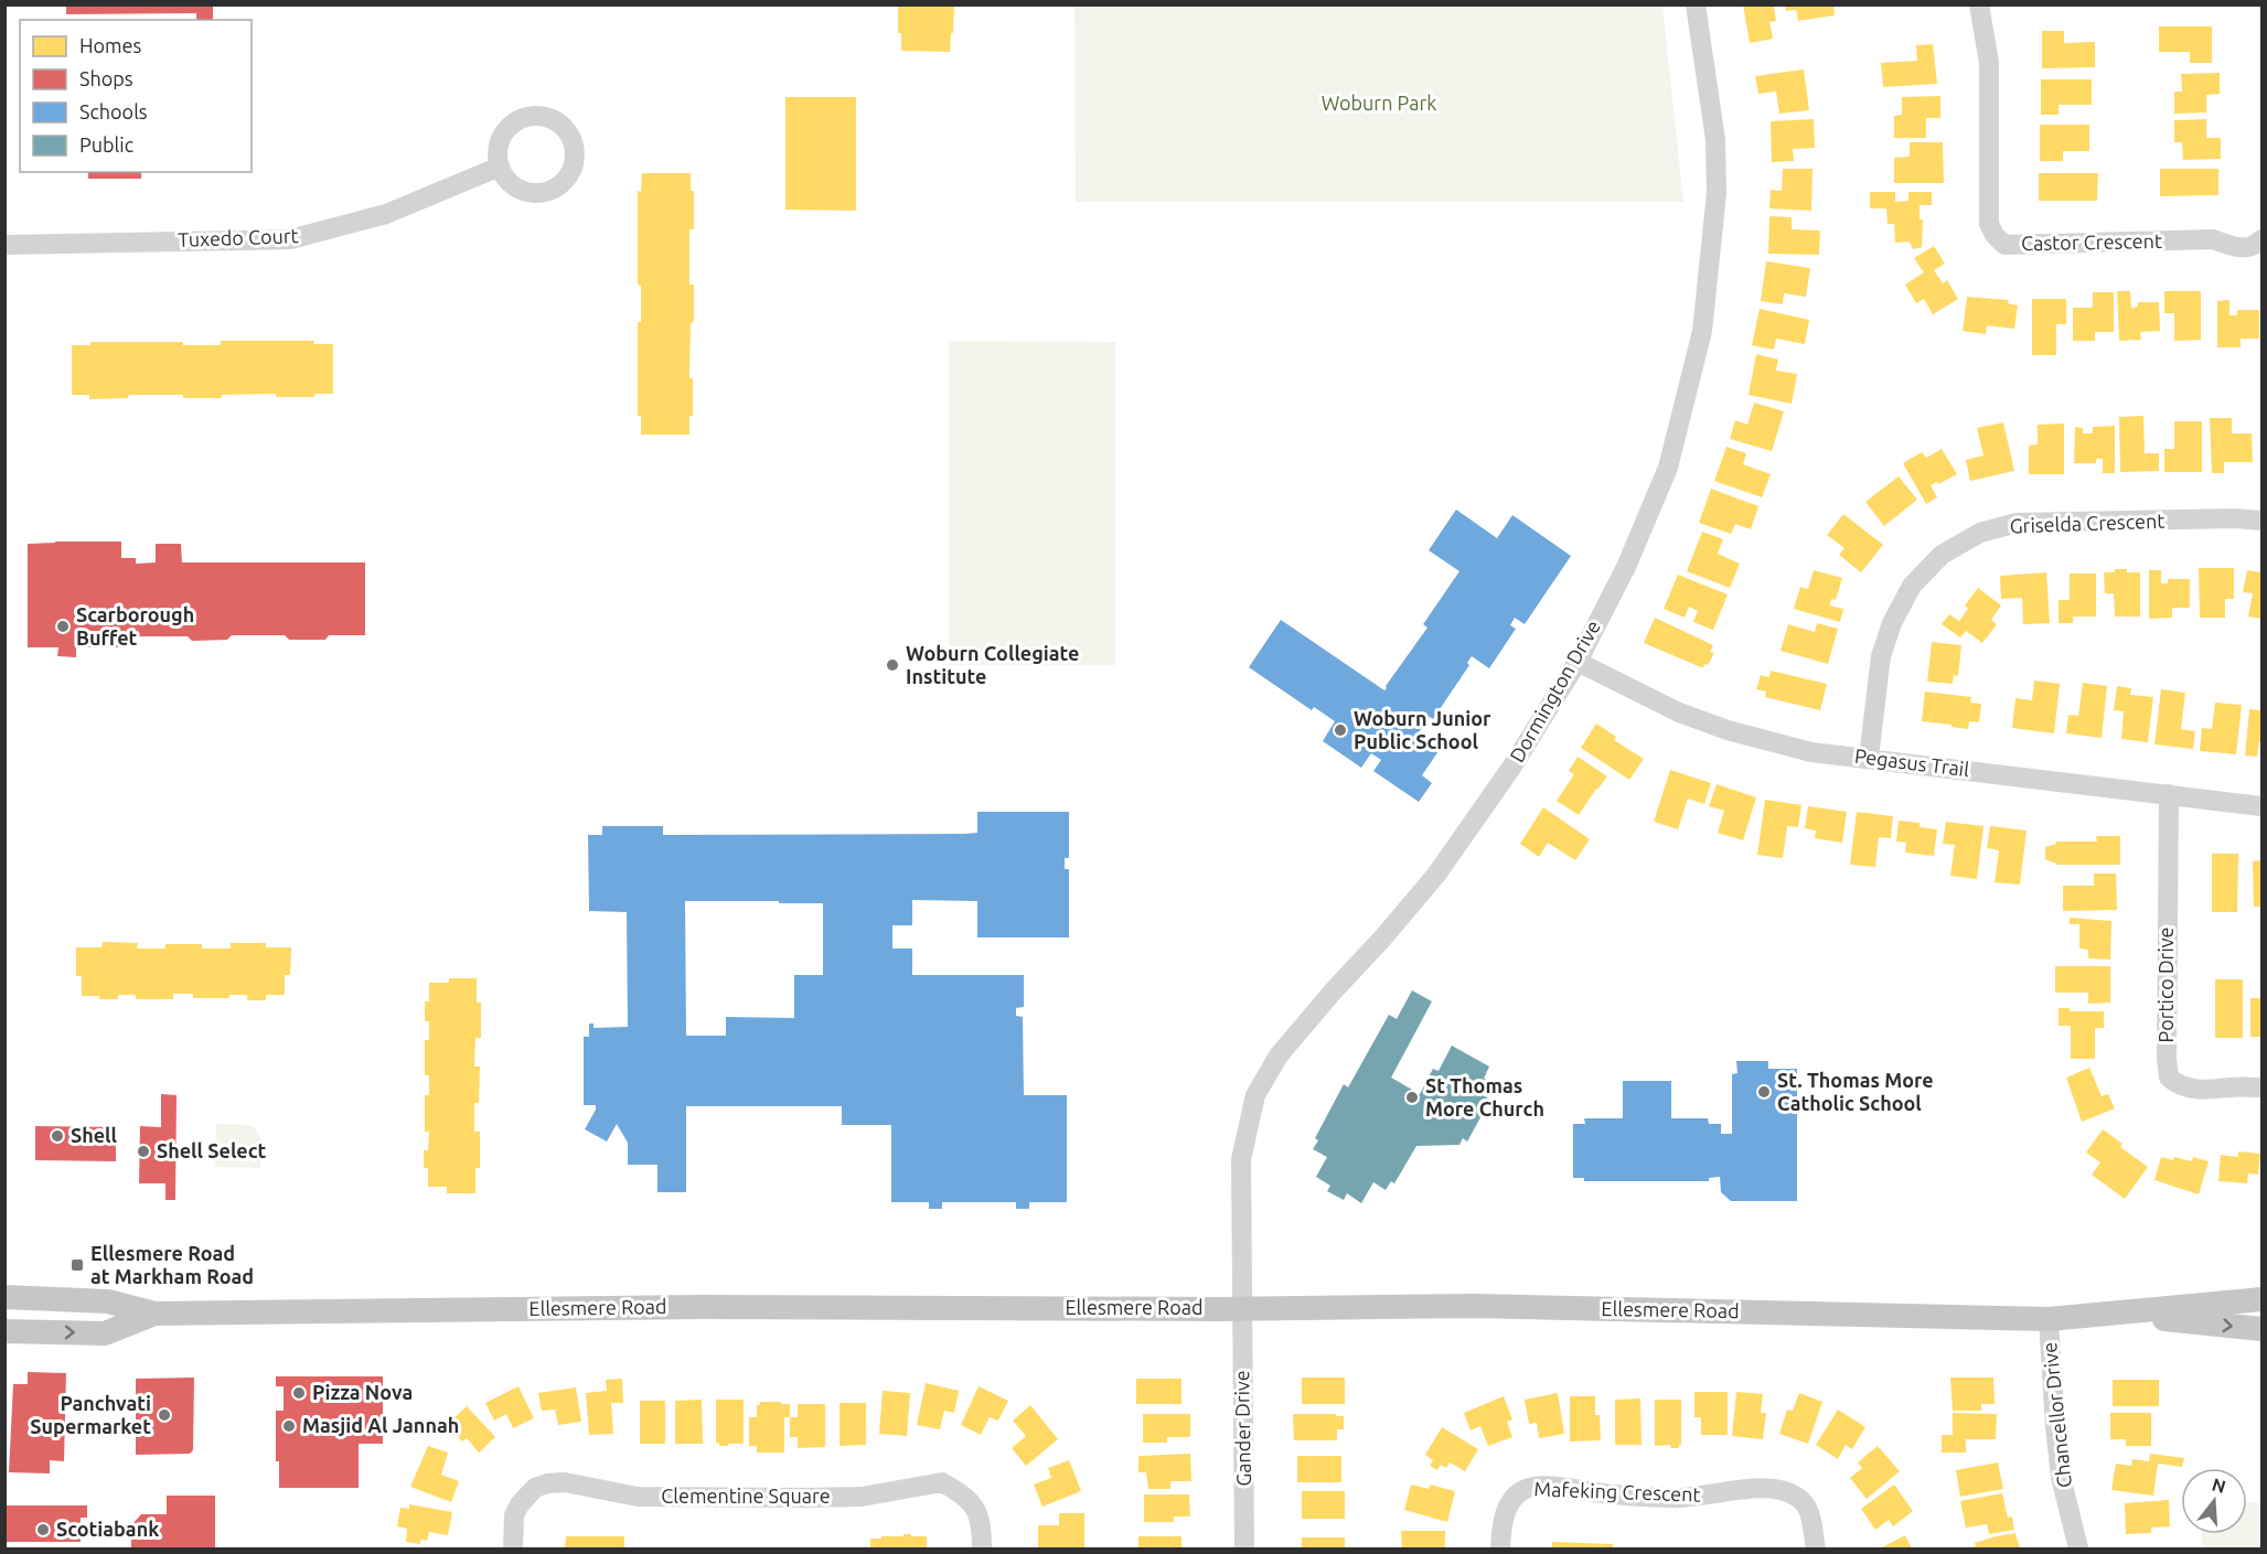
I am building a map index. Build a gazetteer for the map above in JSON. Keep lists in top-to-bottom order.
{
  "streets": {
    "main road": ["Ellesmere Road"],
    "street": [
      "Tuxedo Court",
      "Castor Crescent",
      "Griselda Crescent",
      "Dormington Drive",
      "Pegasus Trail",
      "Portico Drive",
      "Chancellor Drive",
      "Gander Drive",
      "Mafeking Crescent",
      "Clementine Square"
    ]
  },
  "crossings": [
    ["Griselda Crescent", "Pegasus Trail"],
    ["Dormington Drive", "Pegasus Trail"],
    ["Dormington Drive", "Ellesmere Road"],
    ["Dormington Drive", "Gander Drive"],
    ["Pegasus Trail", "Portico Drive"],
    ["Ellesmere Road", "Chancellor Drive"],
    ["Ellesmere Road", "Gander Drive"]
  ],
  "parks": ["Woburn Park"],
  "places": {
    "other": [
      "Scarborough Buffet",
      "Woburn Collegiate Institute",
      "Woburn Junior Public School",
      "St. Thomas More Catholic School",
      "St Thomas More Church",
      "Shell",
      "Shell Select",
      "Pizza Nova",
      "Panchvati Supermarket",
      "Masjid Al Jannah",
      "Scotiabank"
    ],
    "transit": ["Ellesmere Road at Markham Road"]
  },
  "legend": [
    "Homes",
    "Shops",
    "Schools",
    "Public"
  ],
  "north": "top"
}
